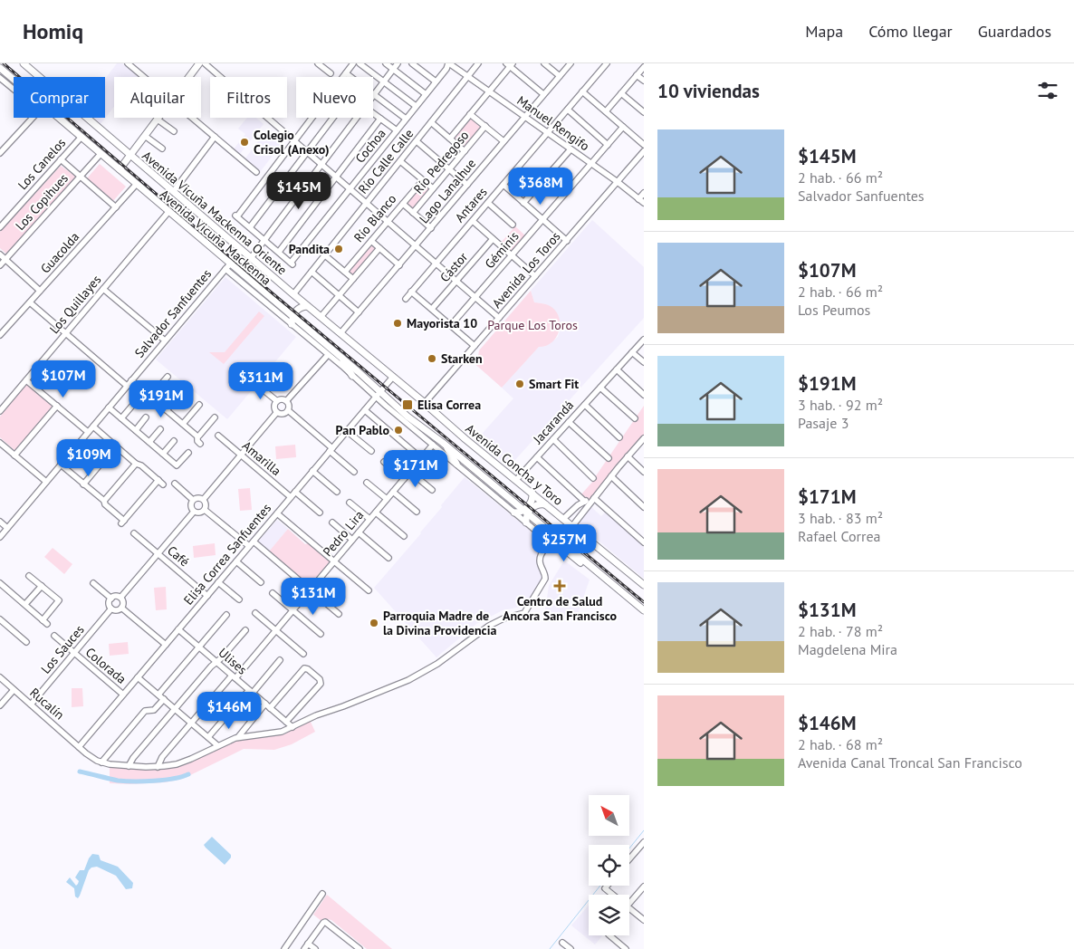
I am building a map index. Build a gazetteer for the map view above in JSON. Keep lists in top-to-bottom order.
{
  "streets": {
    "main road": ["Avenida Vicuña Mackenna Oriente", "Avenida Vicuña Mackenna", "Avenida Concha y Toro"],
    "street": [
      "Manuel Rengifo",
      "Cochoa",
      "Río Calle Calle",
      "Río Pedregoso",
      "Los Canelos",
      "Lago Lanalhue",
      "Los Copihues",
      "Antares",
      "Río Blanco",
      "Géminis",
      "Guacolda",
      "Cástor",
      "Avenida Los Toros",
      "Los Quillayes",
      "Salvador Sanfuentes",
      "Jacarandá",
      "Amarilla",
      "Pedro Lira",
      "Elisa Correa Sanfuentes",
      "Café",
      "Los Sauces",
      "Ulises",
      "Colorada",
      "Rucalín"
    ]
  },
  "crossings": [
    ["Manuel Rengifo", "Cochoa"],
    ["Manuel Rengifo", "Río Calle Calle"],
    ["Manuel Rengifo", "Lago Lanalhue"],
    ["Manuel Rengifo", "Antares"],
    ["Manuel Rengifo", "Géminis"],
    ["Manuel Rengifo", "Avenida Los Toros"],
    ["Río Calle Calle", "Avenida Vicuña Mackenna Oriente"],
    ["Los Canelos", "Avenida Vicuña Mackenna"],
    ["Lago Lanalhue", "Avenida Vicuña Mackenna Oriente"],
    ["Los Copihues", "Avenida Vicuña Mackenna"],
    ["Avenida Vicuña Mackenna Oriente", "Salvador Sanfuentes"],
    ["Avenida Vicuña Mackenna Oriente", "Avenida Concha y Toro"],
    ["Avenida Vicuña Mackenna Oriente", "Elisa Correa Sanfuentes"],
    ["Avenida Vicuña Mackenna", "Guacolda"],
    ["Avenida Vicuña Mackenna", "Los Quillayes"],
    ["Avenida Vicuña Mackenna", "Salvador Sanfuentes"],
    ["Avenida Vicuña Mackenna", "Elisa Correa Sanfuentes"],
    ["Avenida Los Toros", "Avenida Concha y Toro"],
    ["Jacarandá", "Avenida Concha y Toro"],
    ["Amarilla", "Elisa Correa Sanfuentes"],
    ["Avenida Concha y Toro", "Elisa Correa Sanfuentes"],
    ["Pedro Lira", "Ulises"],
    ["Elisa Correa Sanfuentes", "Café"],
    ["Elisa Correa Sanfuentes", "Ulises"],
    ["Elisa Correa Sanfuentes", "Colorada"],
    ["Elisa Correa Sanfuentes", "Rucalín"],
    ["Los Sauces", "Colorada"],
    ["Los Sauces", "Rucalín"]
  ],
  "parks": ["Parque Los Toros"],
  "places": {
    "other": [
      "Colegio Crisol (Anexo)",
      "Pandita",
      "Mayorista 10",
      "Starken",
      "Smart Fit",
      "Pan Pablo",
      "Parroquia Madre de la Divina Providencia"
    ],
    "transit": ["Elisa Correa"],
    "health": ["Centro de Salud Ancora San Francisco"]
  },
  "north": "top left",
  "page": {
    "header": "Homiq",
    "nav": ["Mapa", "Cómo llegar", "Guardados"],
    "heading": "10 viviendas",
    "chip": [
      "Comprar",
      "Alquilar",
      "Filtros",
      "Nuevo"
    ],
    "list": [
      {
        "name": "$145M",
        "note": "2 hab. · 66 m² · Salvador Sanfuentes"
      },
      {
        "name": "$107M",
        "note": "2 hab. · 66 m² · Los Peumos"
      },
      {
        "name": "$191M",
        "note": "3 hab. · 92 m² · Pasaje 3"
      },
      {
        "name": "$171M",
        "note": "3 hab. · 83 m² · Rafael Correa"
      },
      {
        "name": "$131M",
        "note": "2 hab. · 78 m² · Magdelena Mira"
      },
      {
        "name": "$146M",
        "note": "2 hab. · 68 m² · Avenida Canal Troncal San Francisco"
      }
    ],
    "price": [
      "$368M",
      "$145M",
      "$107M",
      "$311M",
      "$191M",
      "$109M",
      "$171M",
      "$257M",
      "$131M",
      "$146M"
    ]
  }
}
